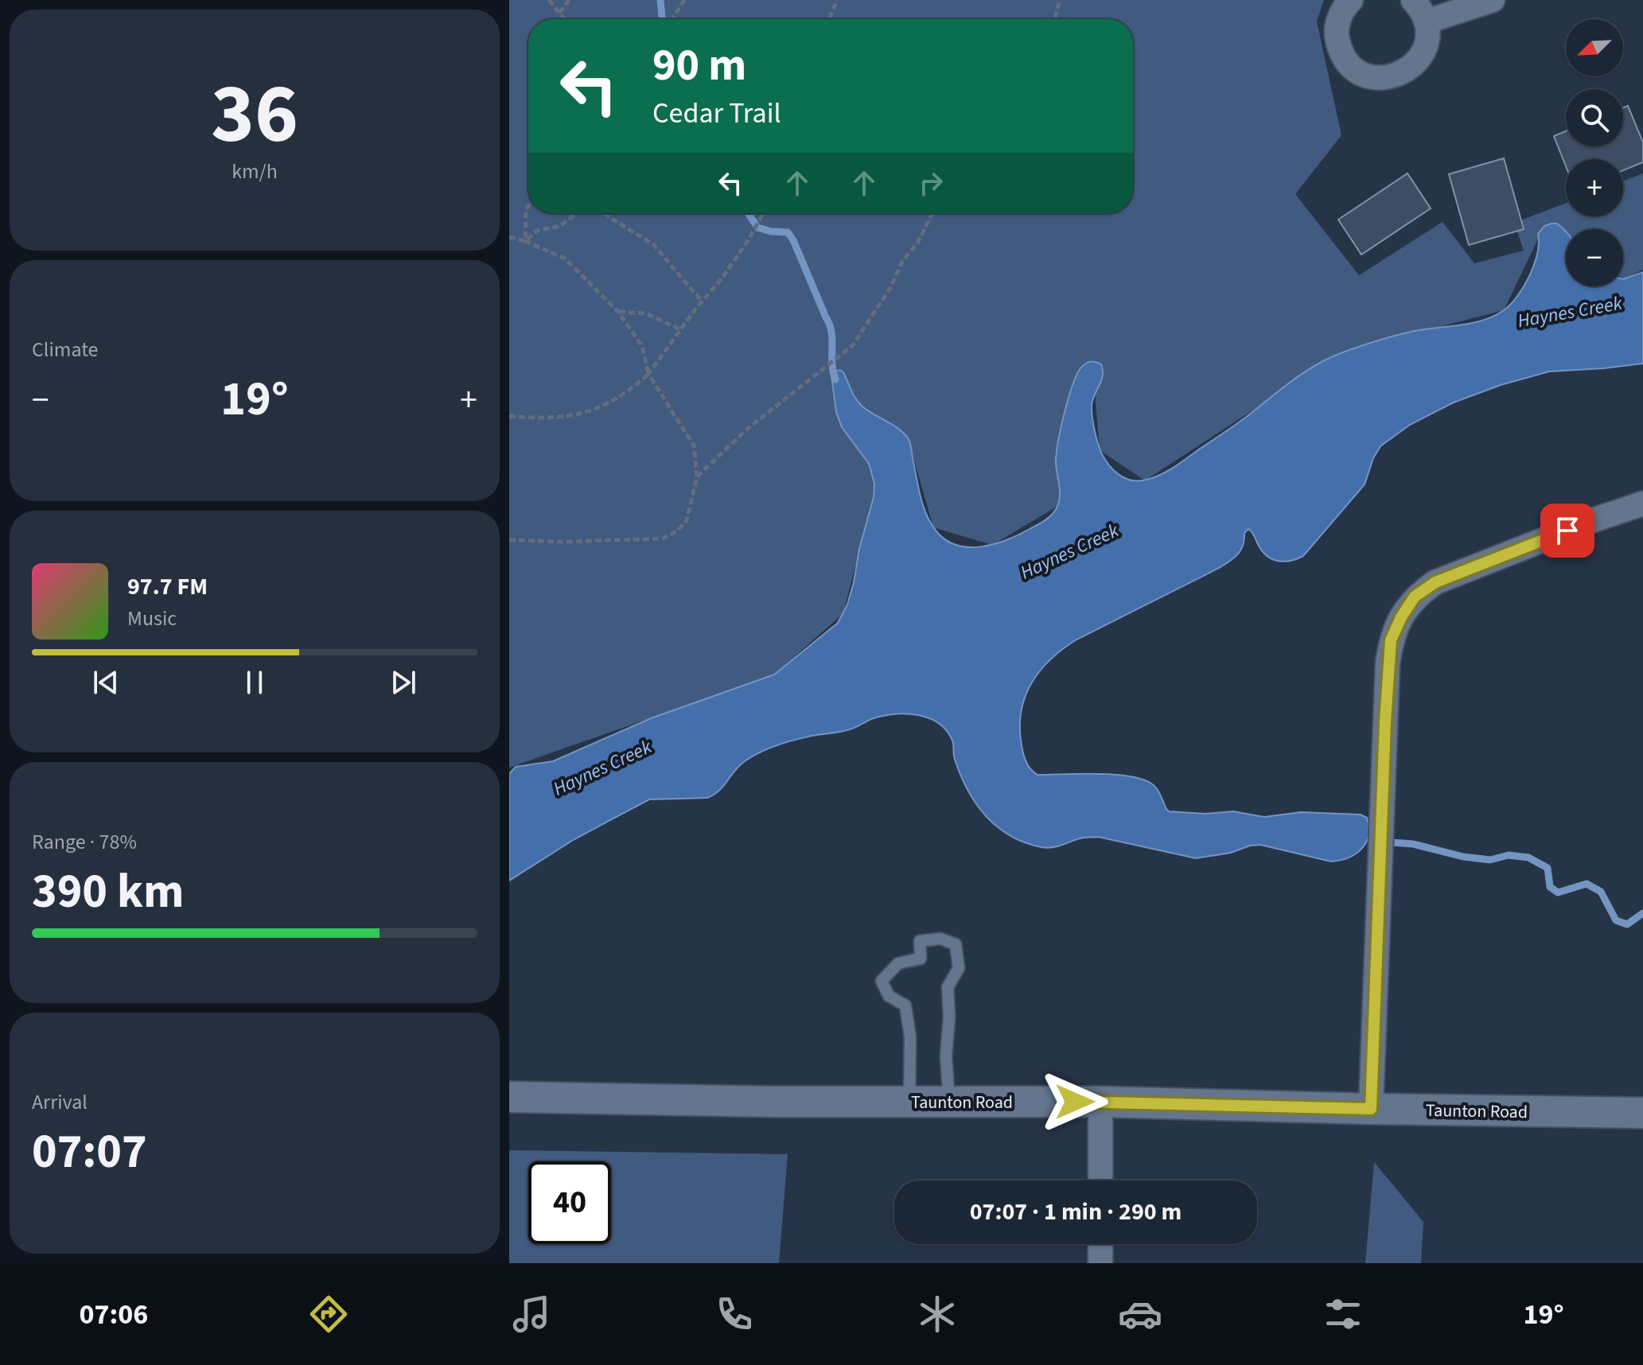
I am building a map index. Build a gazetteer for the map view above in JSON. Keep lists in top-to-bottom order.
{
  "streets": {
    "street": ["Taunton Road"]
  },
  "water": ["Haynes Creek"],
  "north": "bottom left",
  "page": {
    "tile": [
      ["36", "km/h"],
      "Climate",
      ["Range · 78%", "390 km"],
      ["Arrival", "07:07"]
    ],
    "map_buttons": ["+", "−"],
    "turn": ["90 m", "Cedar Trail"],
    "heat": ["−", "19°", "+"],
    "song": ["97.7 FM", "Music"],
    "limit": "40",
    "trip": "07:07 · 1 min · 290 m",
    "tabs": ["07:06", "19°"]
  }
}
